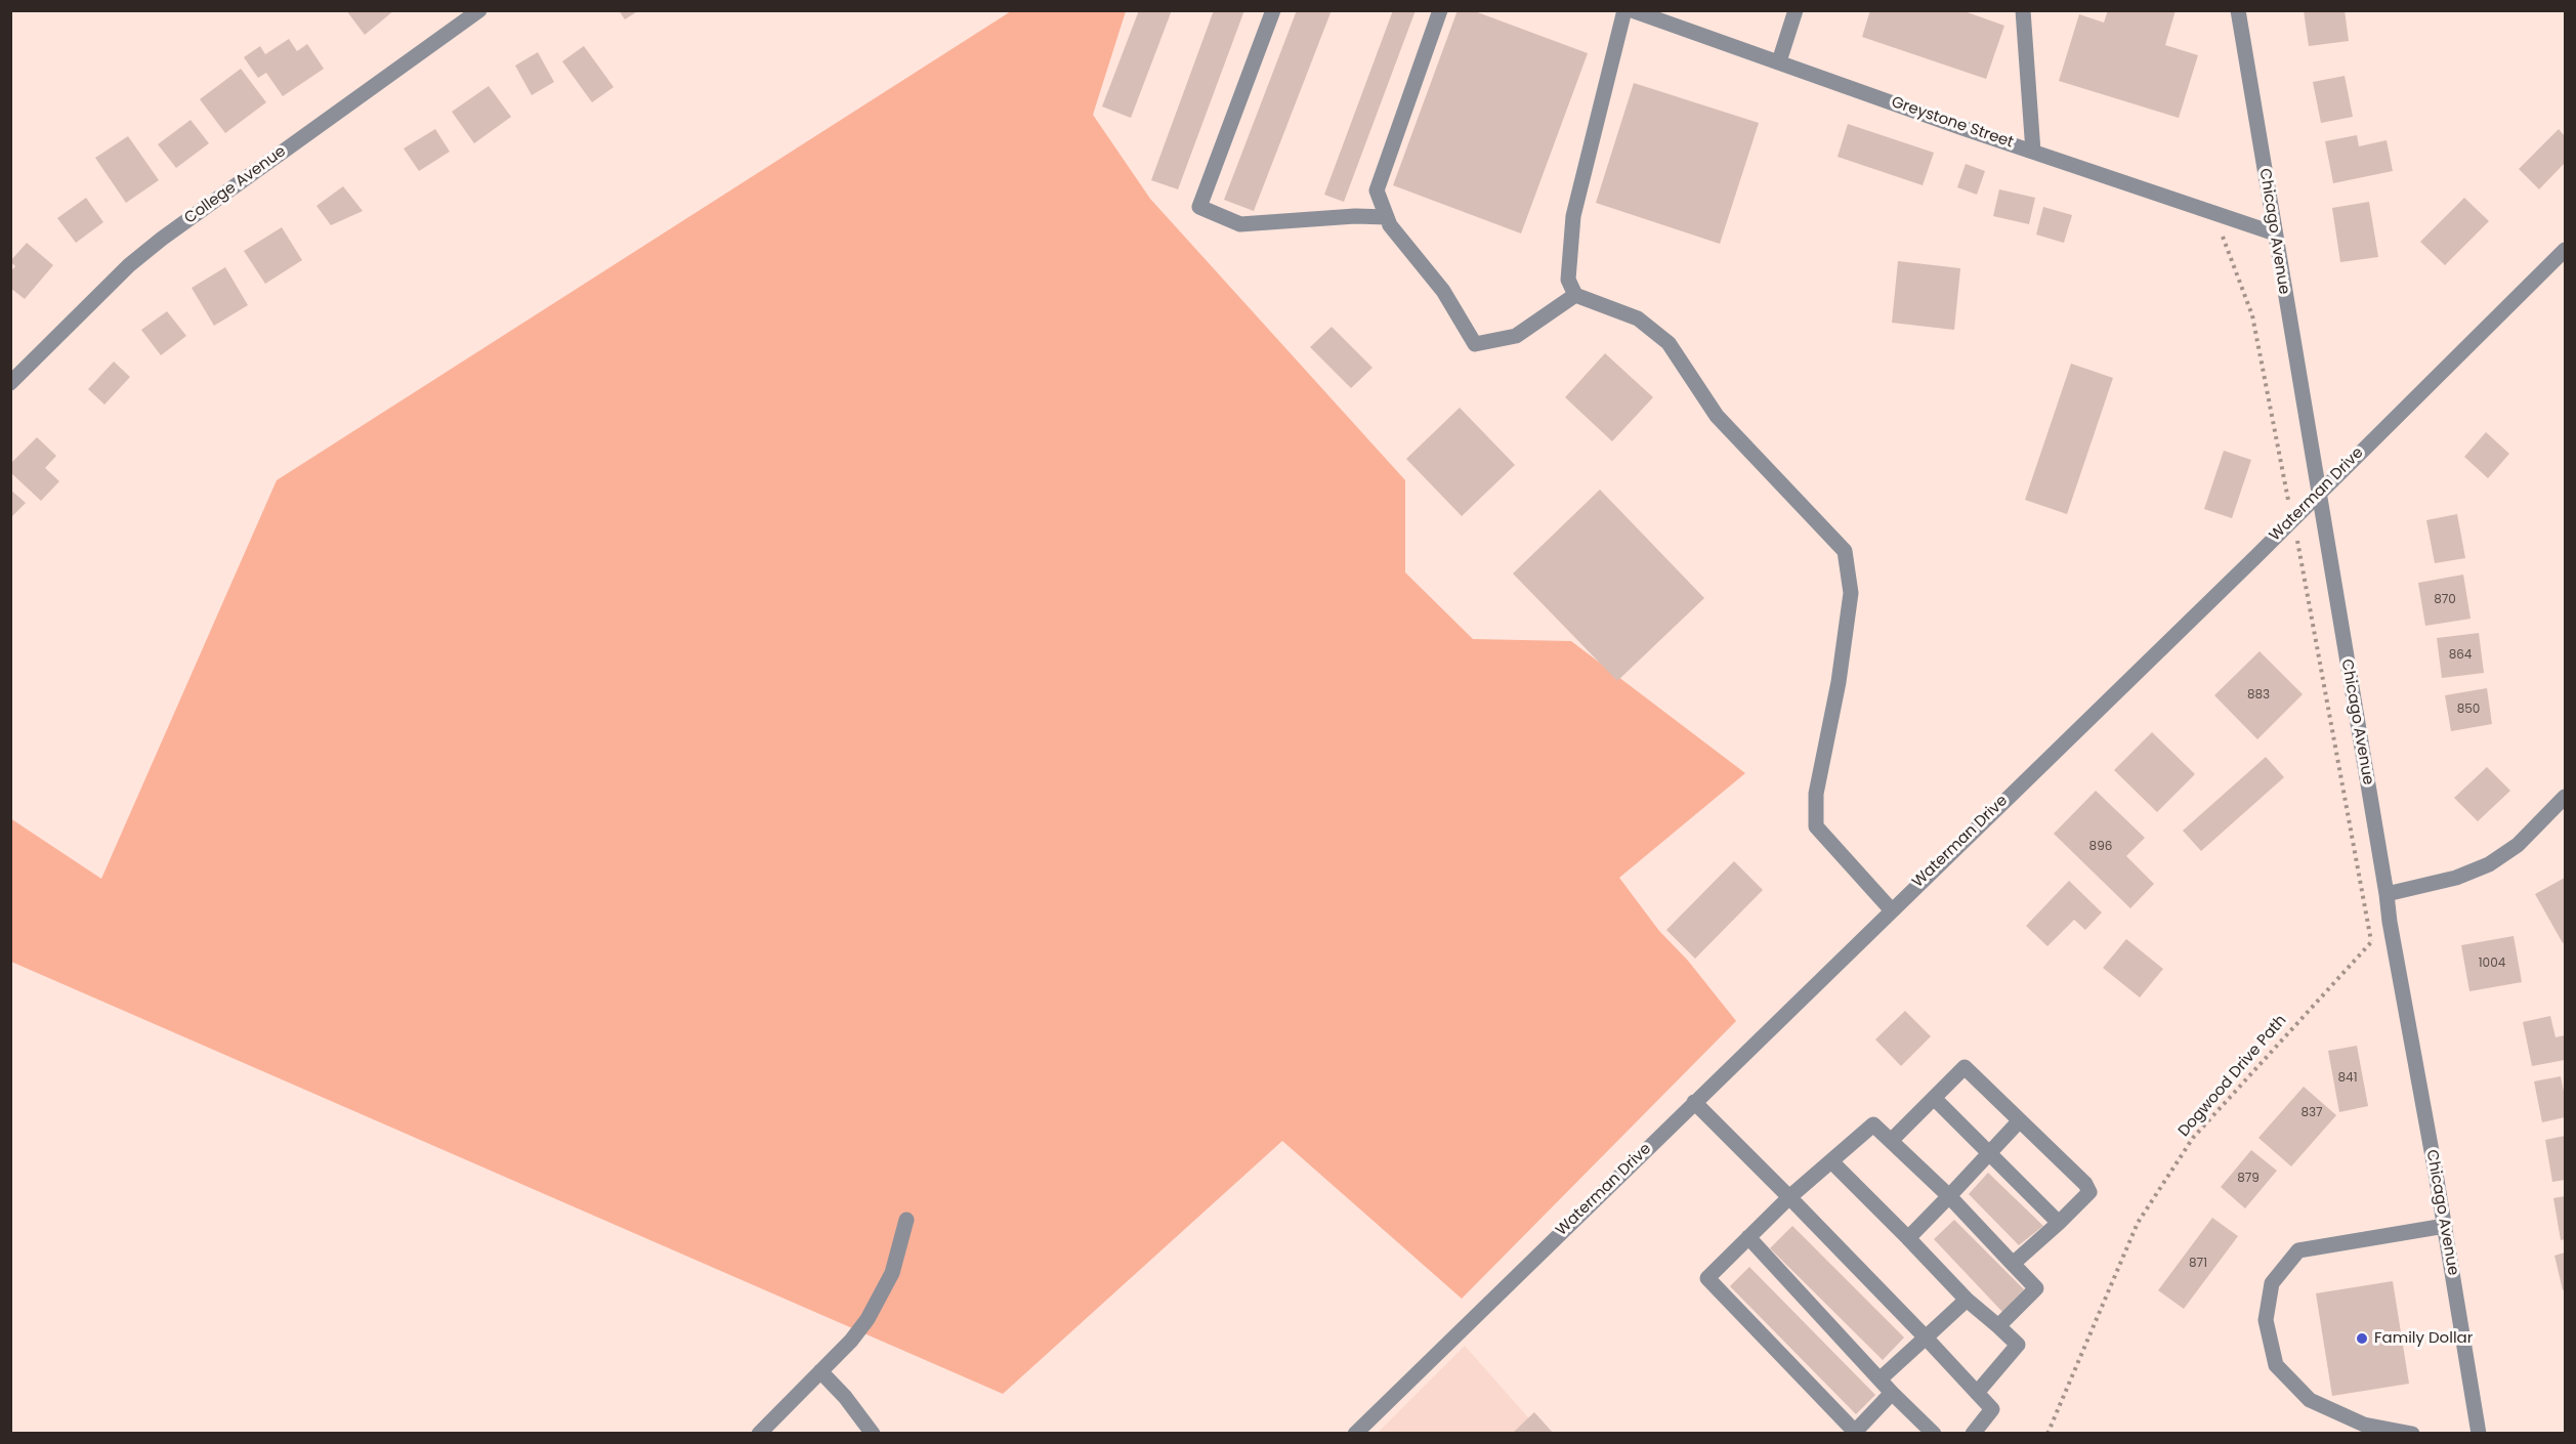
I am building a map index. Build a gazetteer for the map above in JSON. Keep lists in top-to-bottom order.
{
  "streets": {
    "street": [
      "Greystone Street",
      "College Avenue",
      "Chicago Avenue",
      "Waterman Drive"
    ],
    "path": ["Dogwood Drive Path"]
  },
  "crossings": [
    ["Greystone Street", "Chicago Avenue"],
    ["Chicago Avenue", "Waterman Drive"],
    ["Chicago Avenue", "Dogwood Drive Path"]
  ],
  "places": ["Family Dollar"],
  "house_numbers": [
    "870",
    "864",
    "883",
    "850",
    "896",
    "1004",
    "841",
    "837",
    "879",
    "871"
  ]
}
